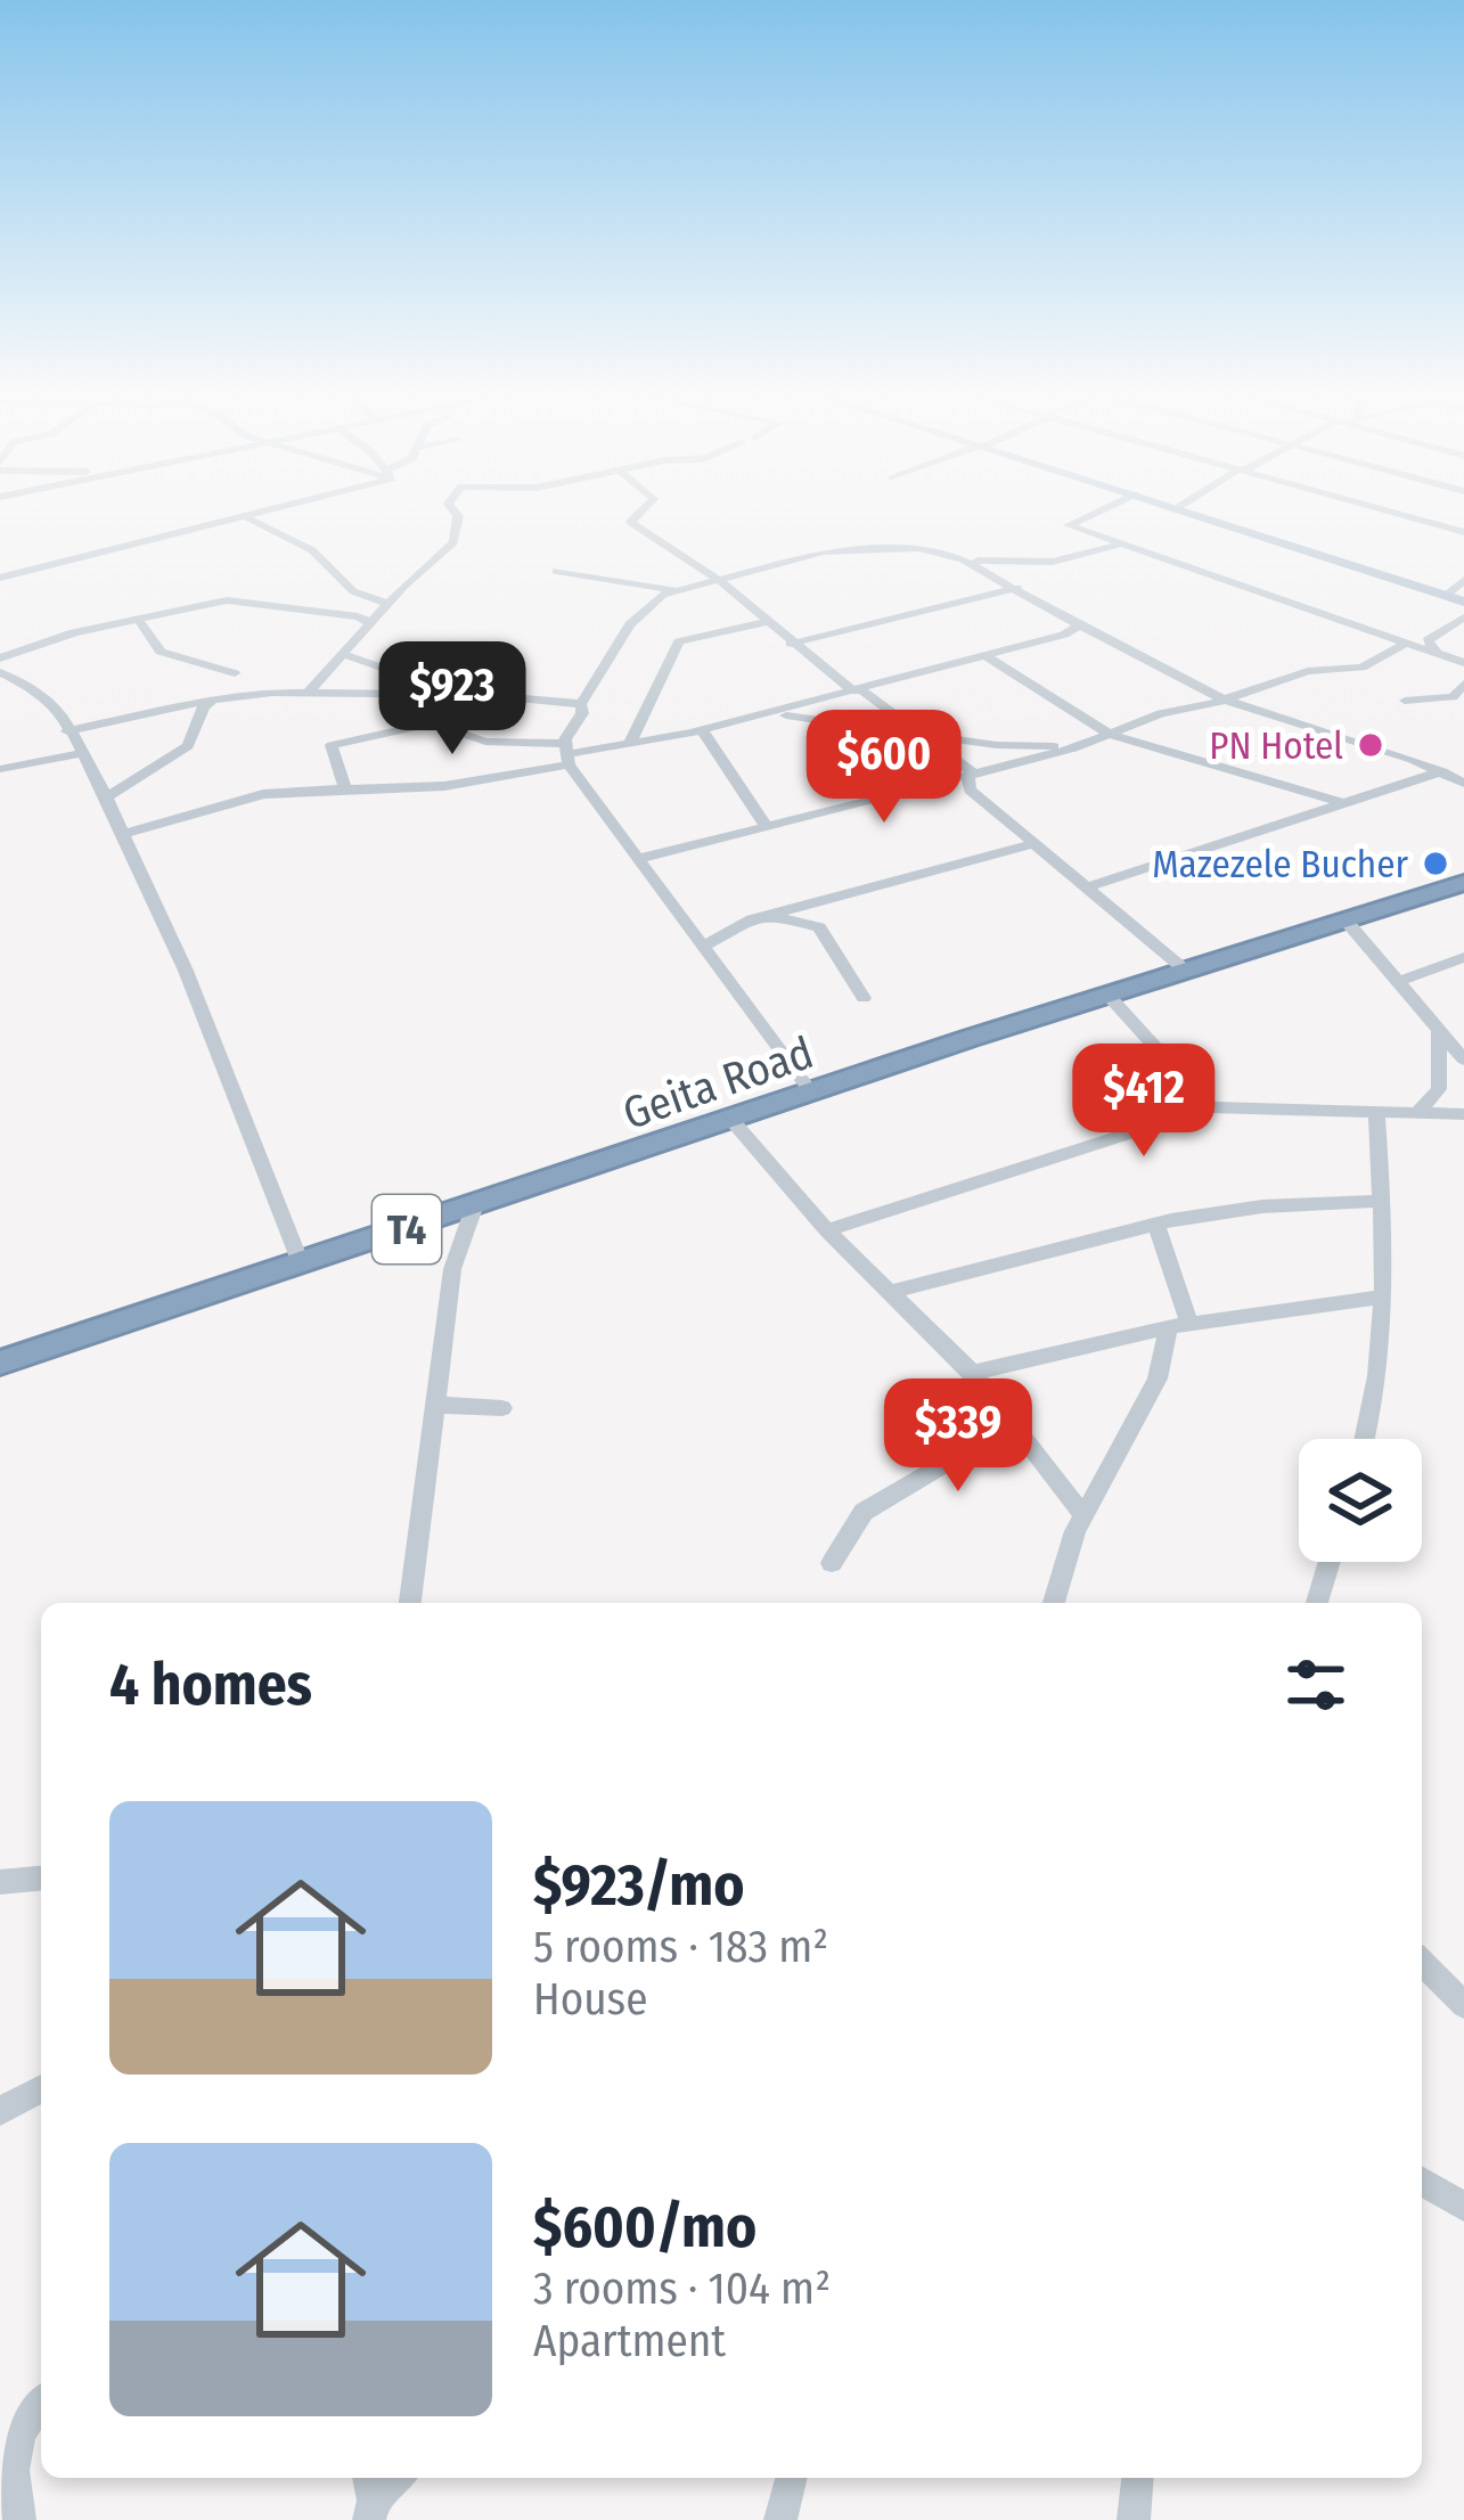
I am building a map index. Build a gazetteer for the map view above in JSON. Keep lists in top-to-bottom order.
{
  "streets": {
    "highway": ["Geita Road", "T4"]
  },
  "places": ["PN Hotel", "Mazezele Bucher"],
  "page": {
    "price": [
      "$923",
      "$600",
      "$412",
      "$339"
    ],
    "heading": "4 homes",
    "list": [
      {
        "name": "$923/mo",
        "note": "5 rooms · 183 m² · House"
      },
      {
        "name": "$600/mo",
        "note": "3 rooms · 104 m² · Apartment"
      }
    ]
  }
}
